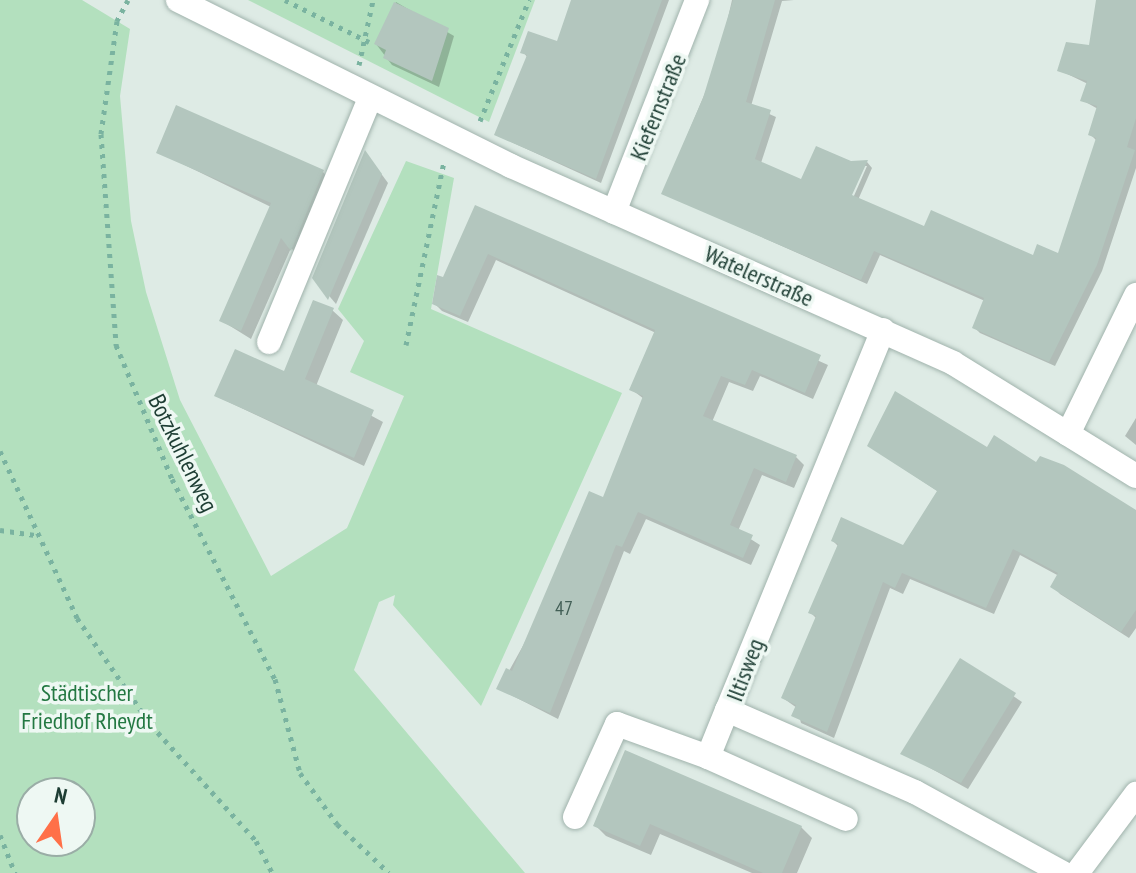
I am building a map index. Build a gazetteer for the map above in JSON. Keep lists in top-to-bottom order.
{
  "streets": {
    "street": ["Kiefernstraße", "Watelerstraße", "Iltisweg"],
    "path": ["Botzkuhlenweg"]
  },
  "crossings": [
    ["Kiefernstraße", "Watelerstraße"],
    ["Watelerstraße", "Iltisweg"]
  ],
  "parks": ["Städtischer Friedhof Rheydt"],
  "house_numbers": ["47"],
  "north": "top"
}
